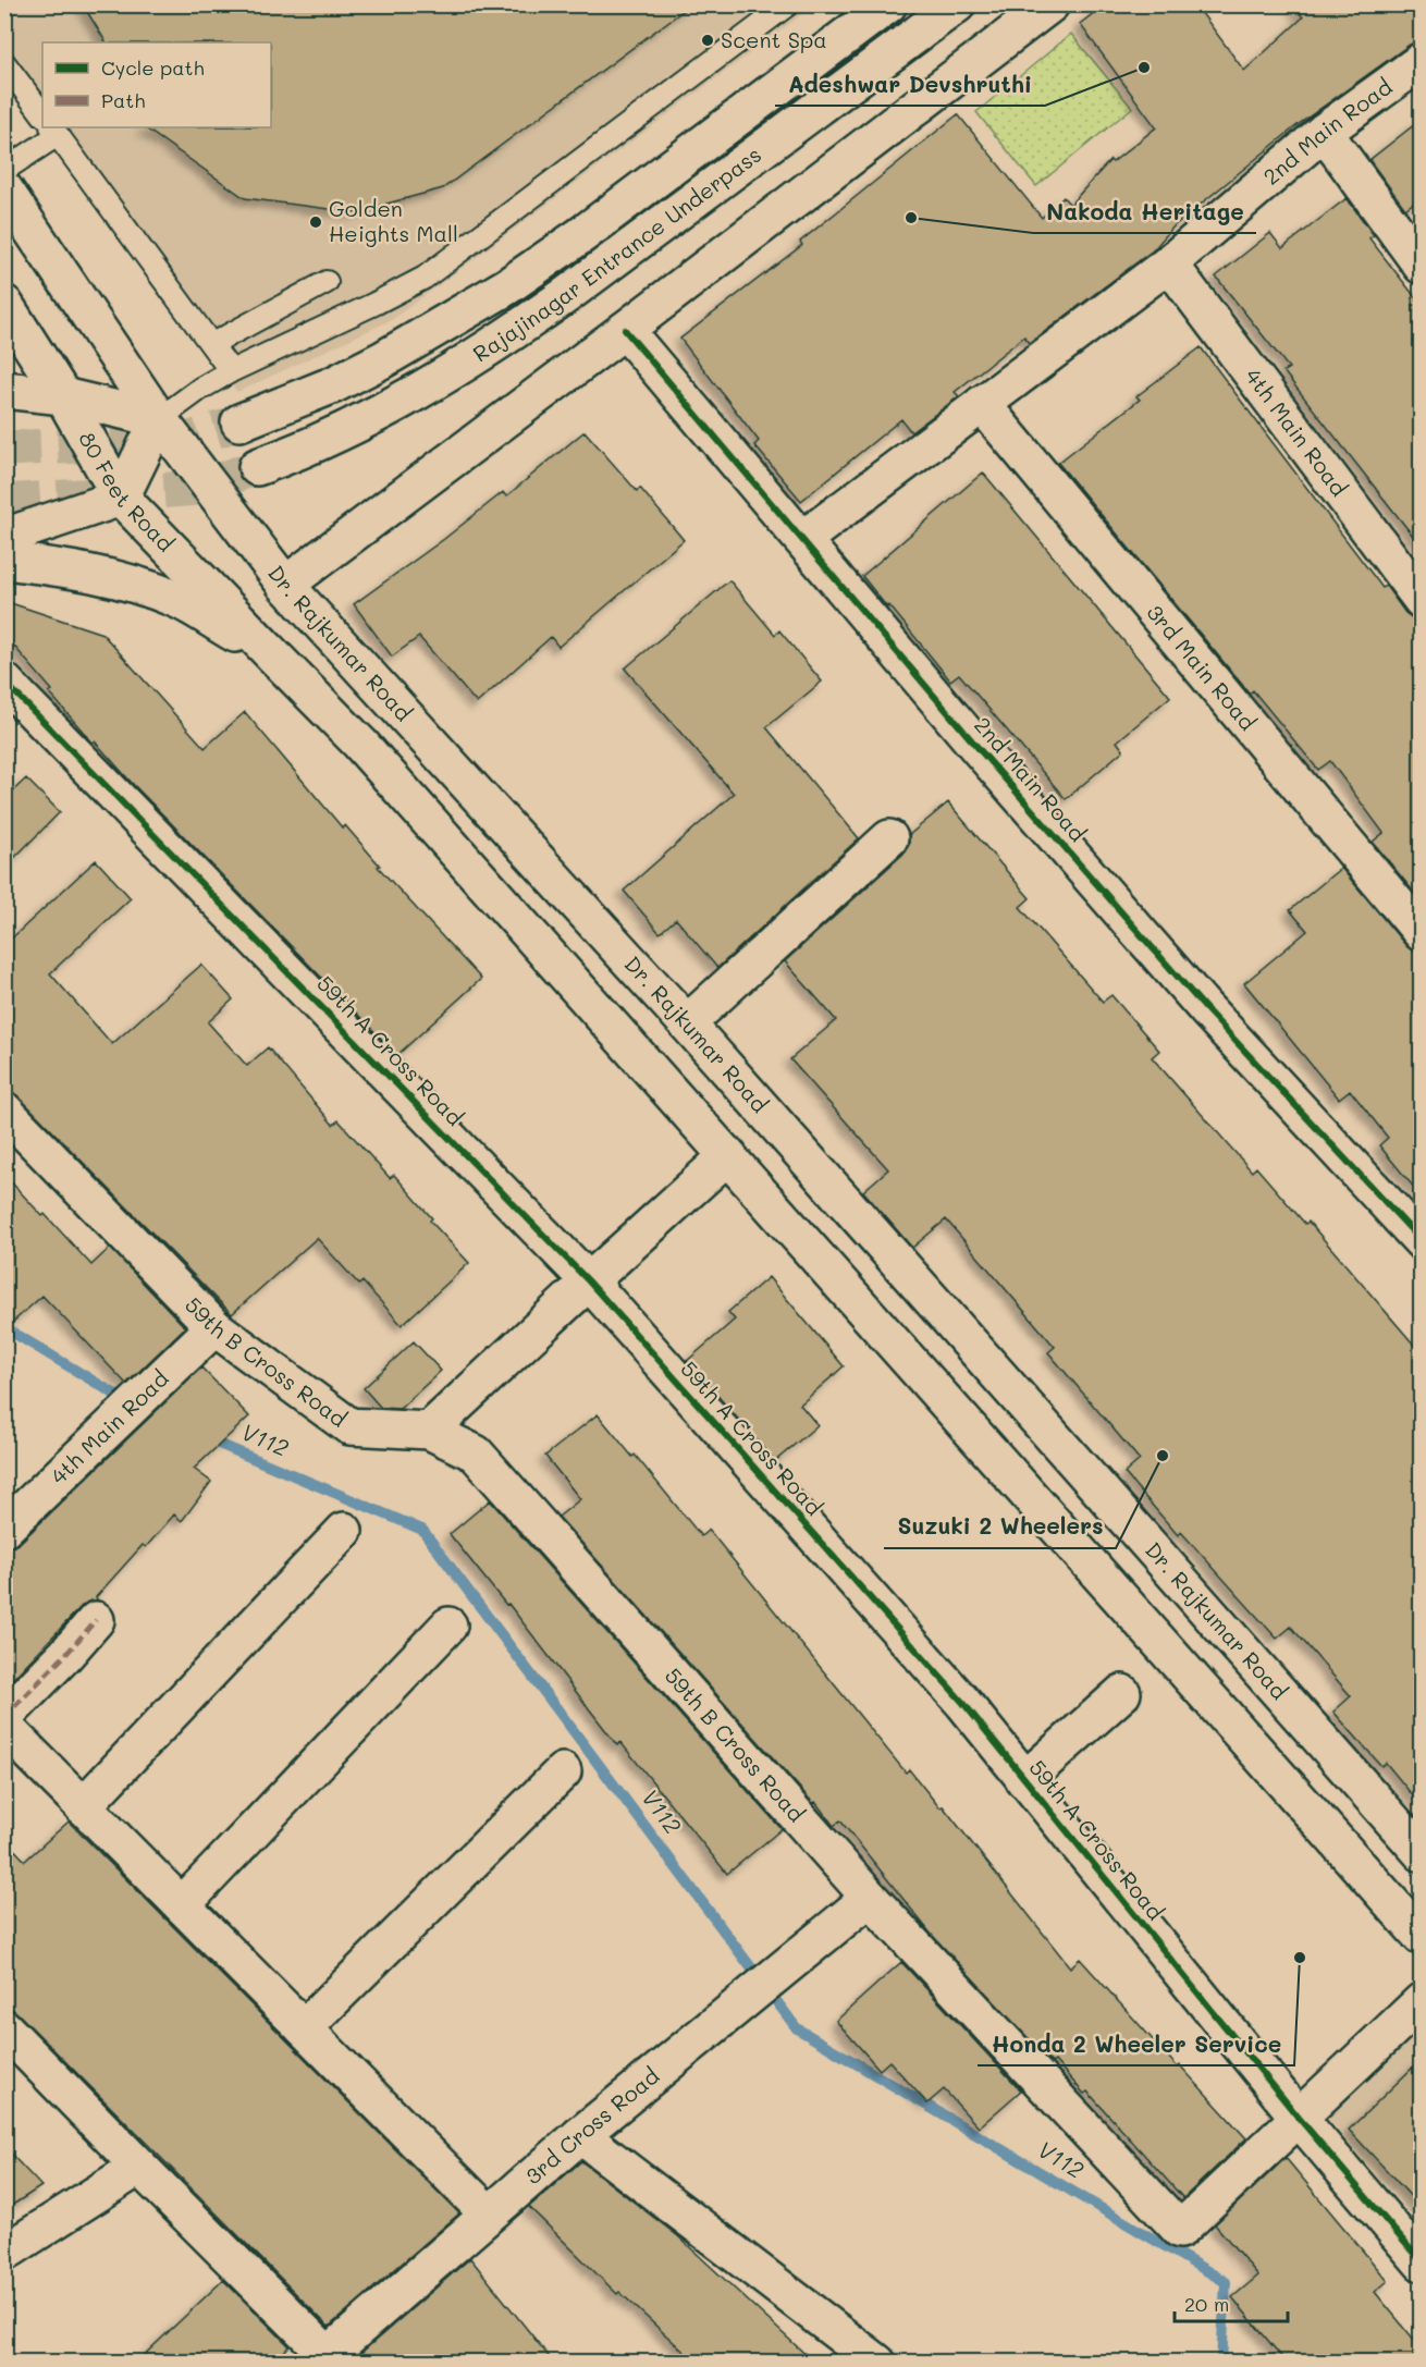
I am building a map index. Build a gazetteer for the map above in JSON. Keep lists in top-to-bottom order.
{
  "streets": {
    "street": [
      "2nd Main Road",
      "Rajajinagar Entrance Underpass",
      "4th Main Road",
      "80 Feet Road",
      "Dr. Rajkumar Road",
      "3rd Main Road",
      "59th A Cross Road",
      "59th B Cross Road",
      "3rd Cross Road"
    ]
  },
  "crossings": [
    ["2nd Main Road", "4th Main Road"],
    ["2nd Main Road", "3rd Main Road"],
    ["4th Main Road", "59th B Cross Road"],
    ["59th A Cross Road", "59th B Cross Road"],
    ["59th B Cross Road", "3rd Cross Road"]
  ],
  "water": ["V112"],
  "places": [
    "Scent Spa",
    "Adeshwar Devshruthi",
    "Nakoda Heritage",
    "Golden Heights Mall",
    "Suzuki 2 Wheelers",
    "Honda 2 Wheeler Service"
  ],
  "legend": ["Cycle path", "Path"],
  "scale_bar": "20 m"
}
